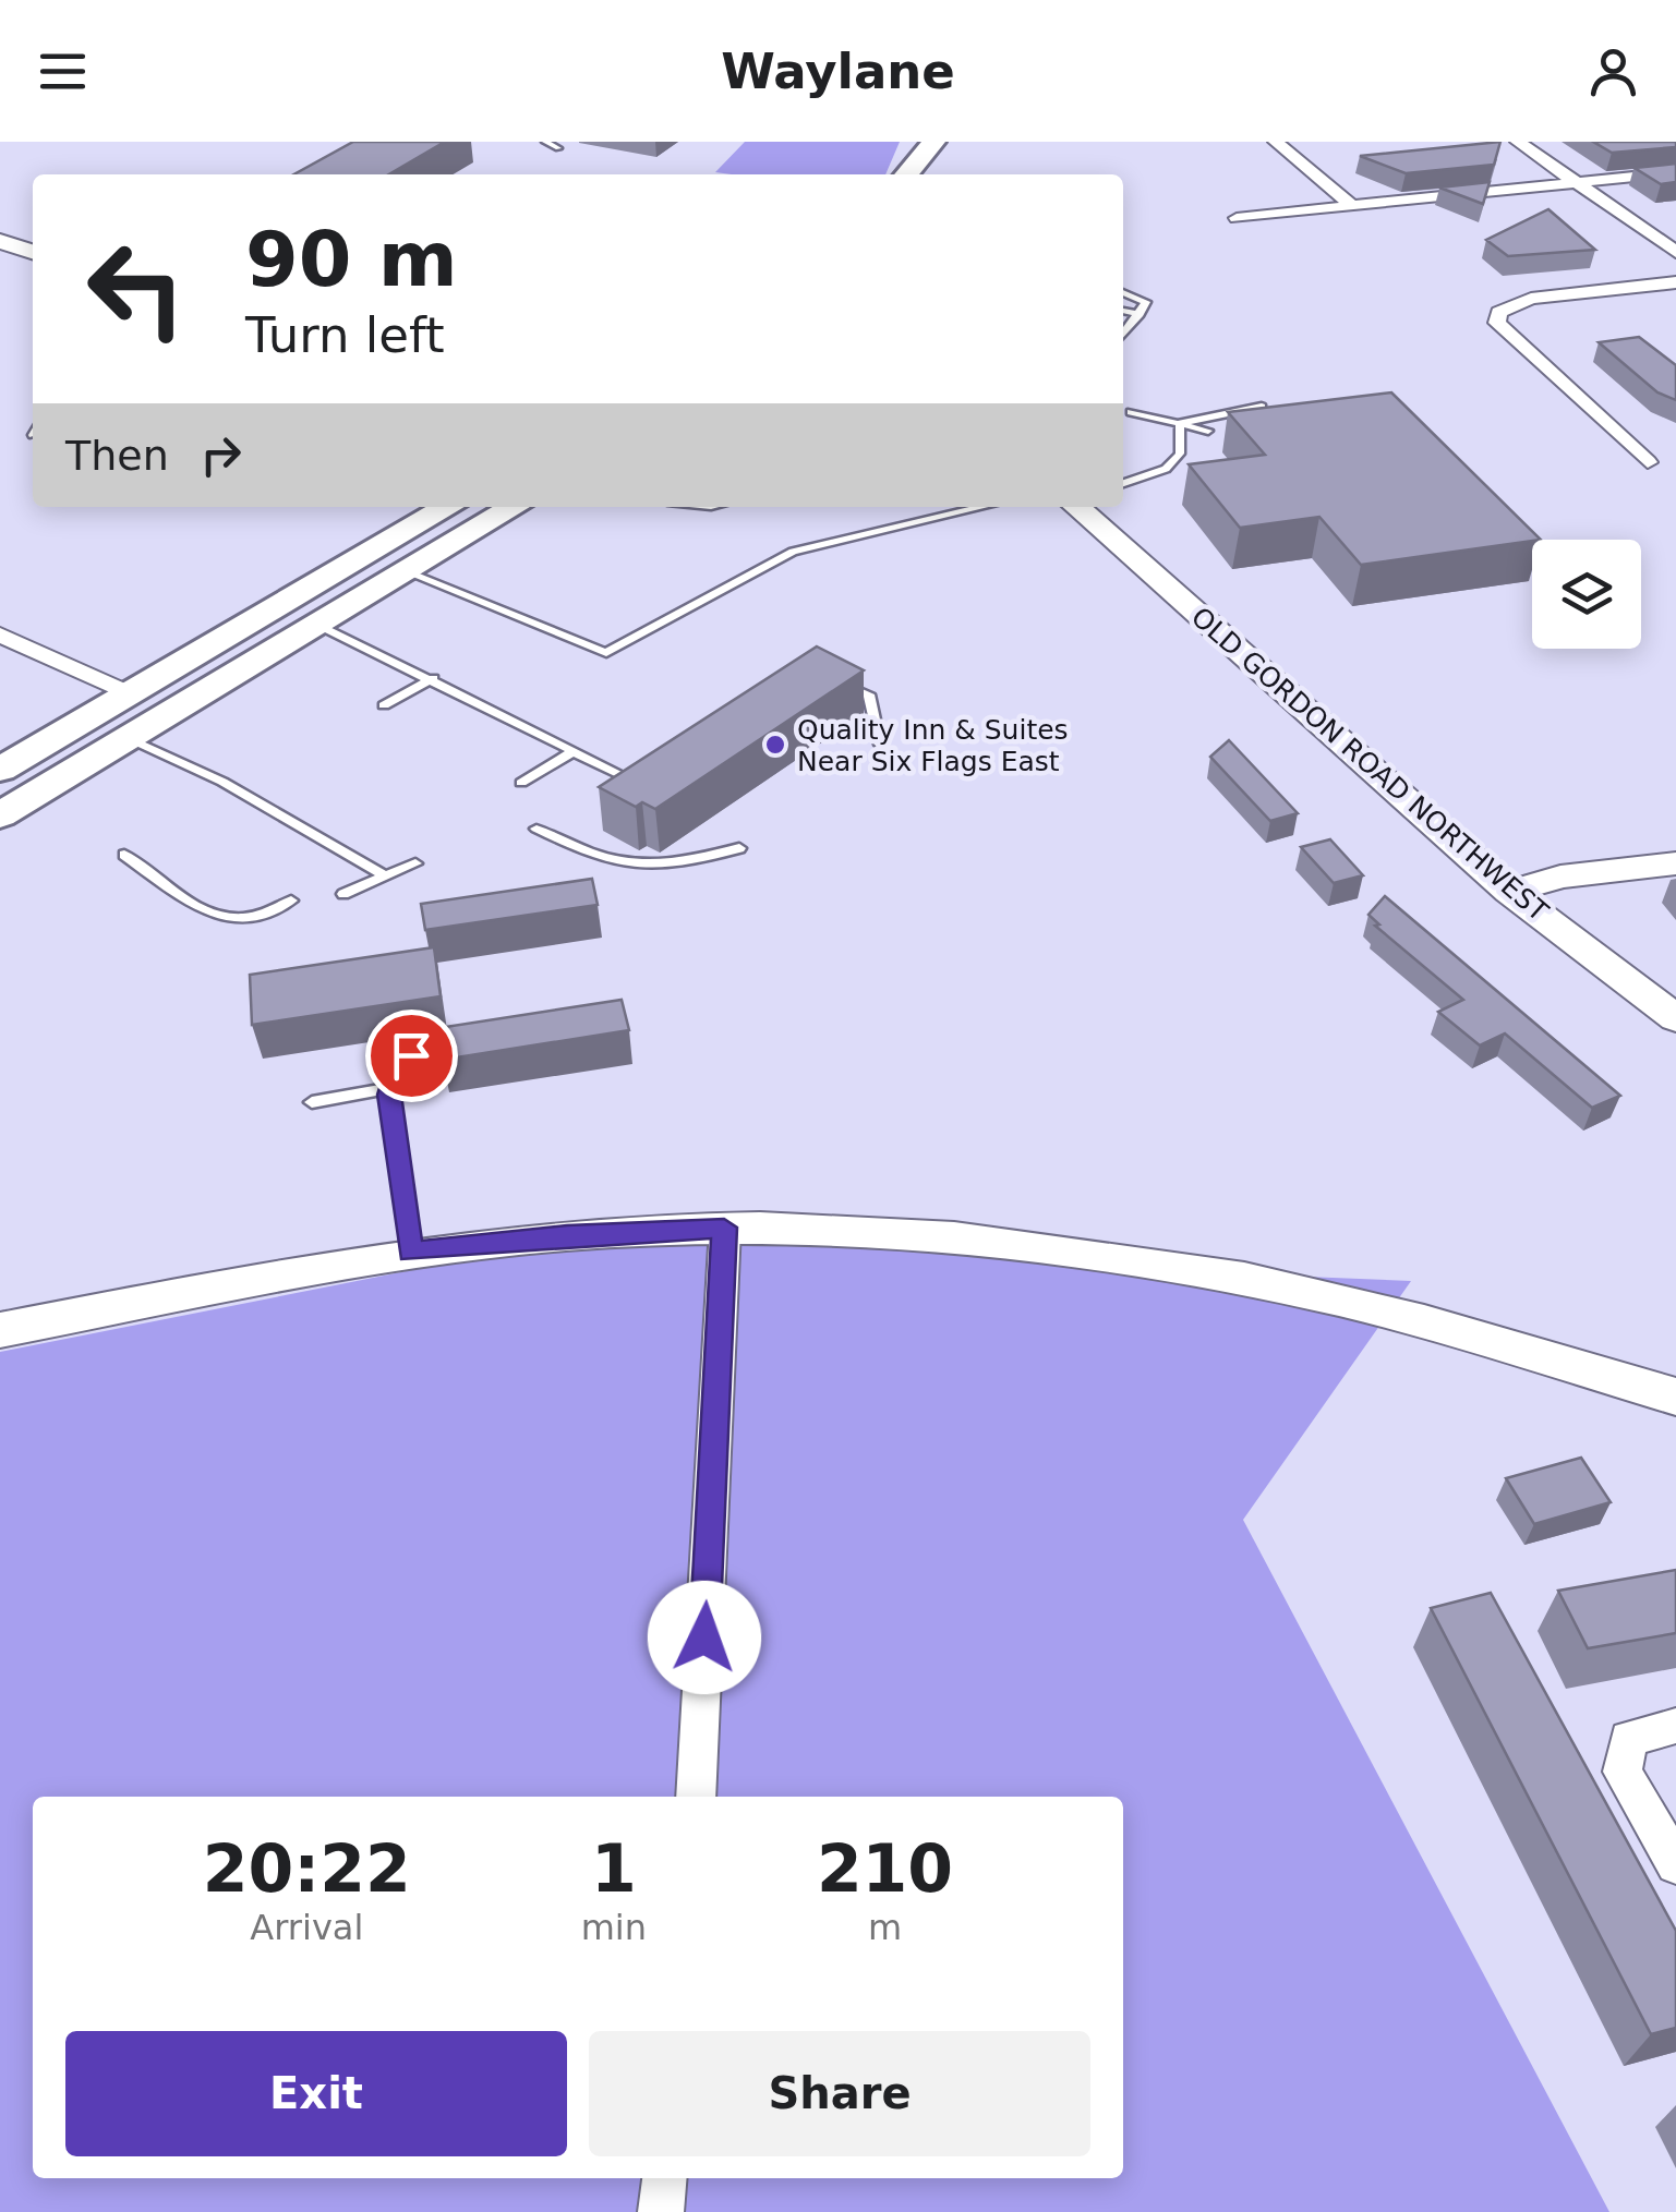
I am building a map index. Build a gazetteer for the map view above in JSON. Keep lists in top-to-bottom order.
{
  "streets": {
    "main road": ["OLD GORDON ROAD NORTHWEST"]
  },
  "places": ["Quality Inn & Suites Near Six Flags East"],
  "page": {
    "header": "Waylane",
    "turn": ["90 m", "Turn left"],
    "then": "Then",
    "eta": [
      "20:22",
      "Arrival",
      "1",
      "min",
      "210",
      "m"
    ],
    "buttons": ["Exit", "Share"]
  }
}
